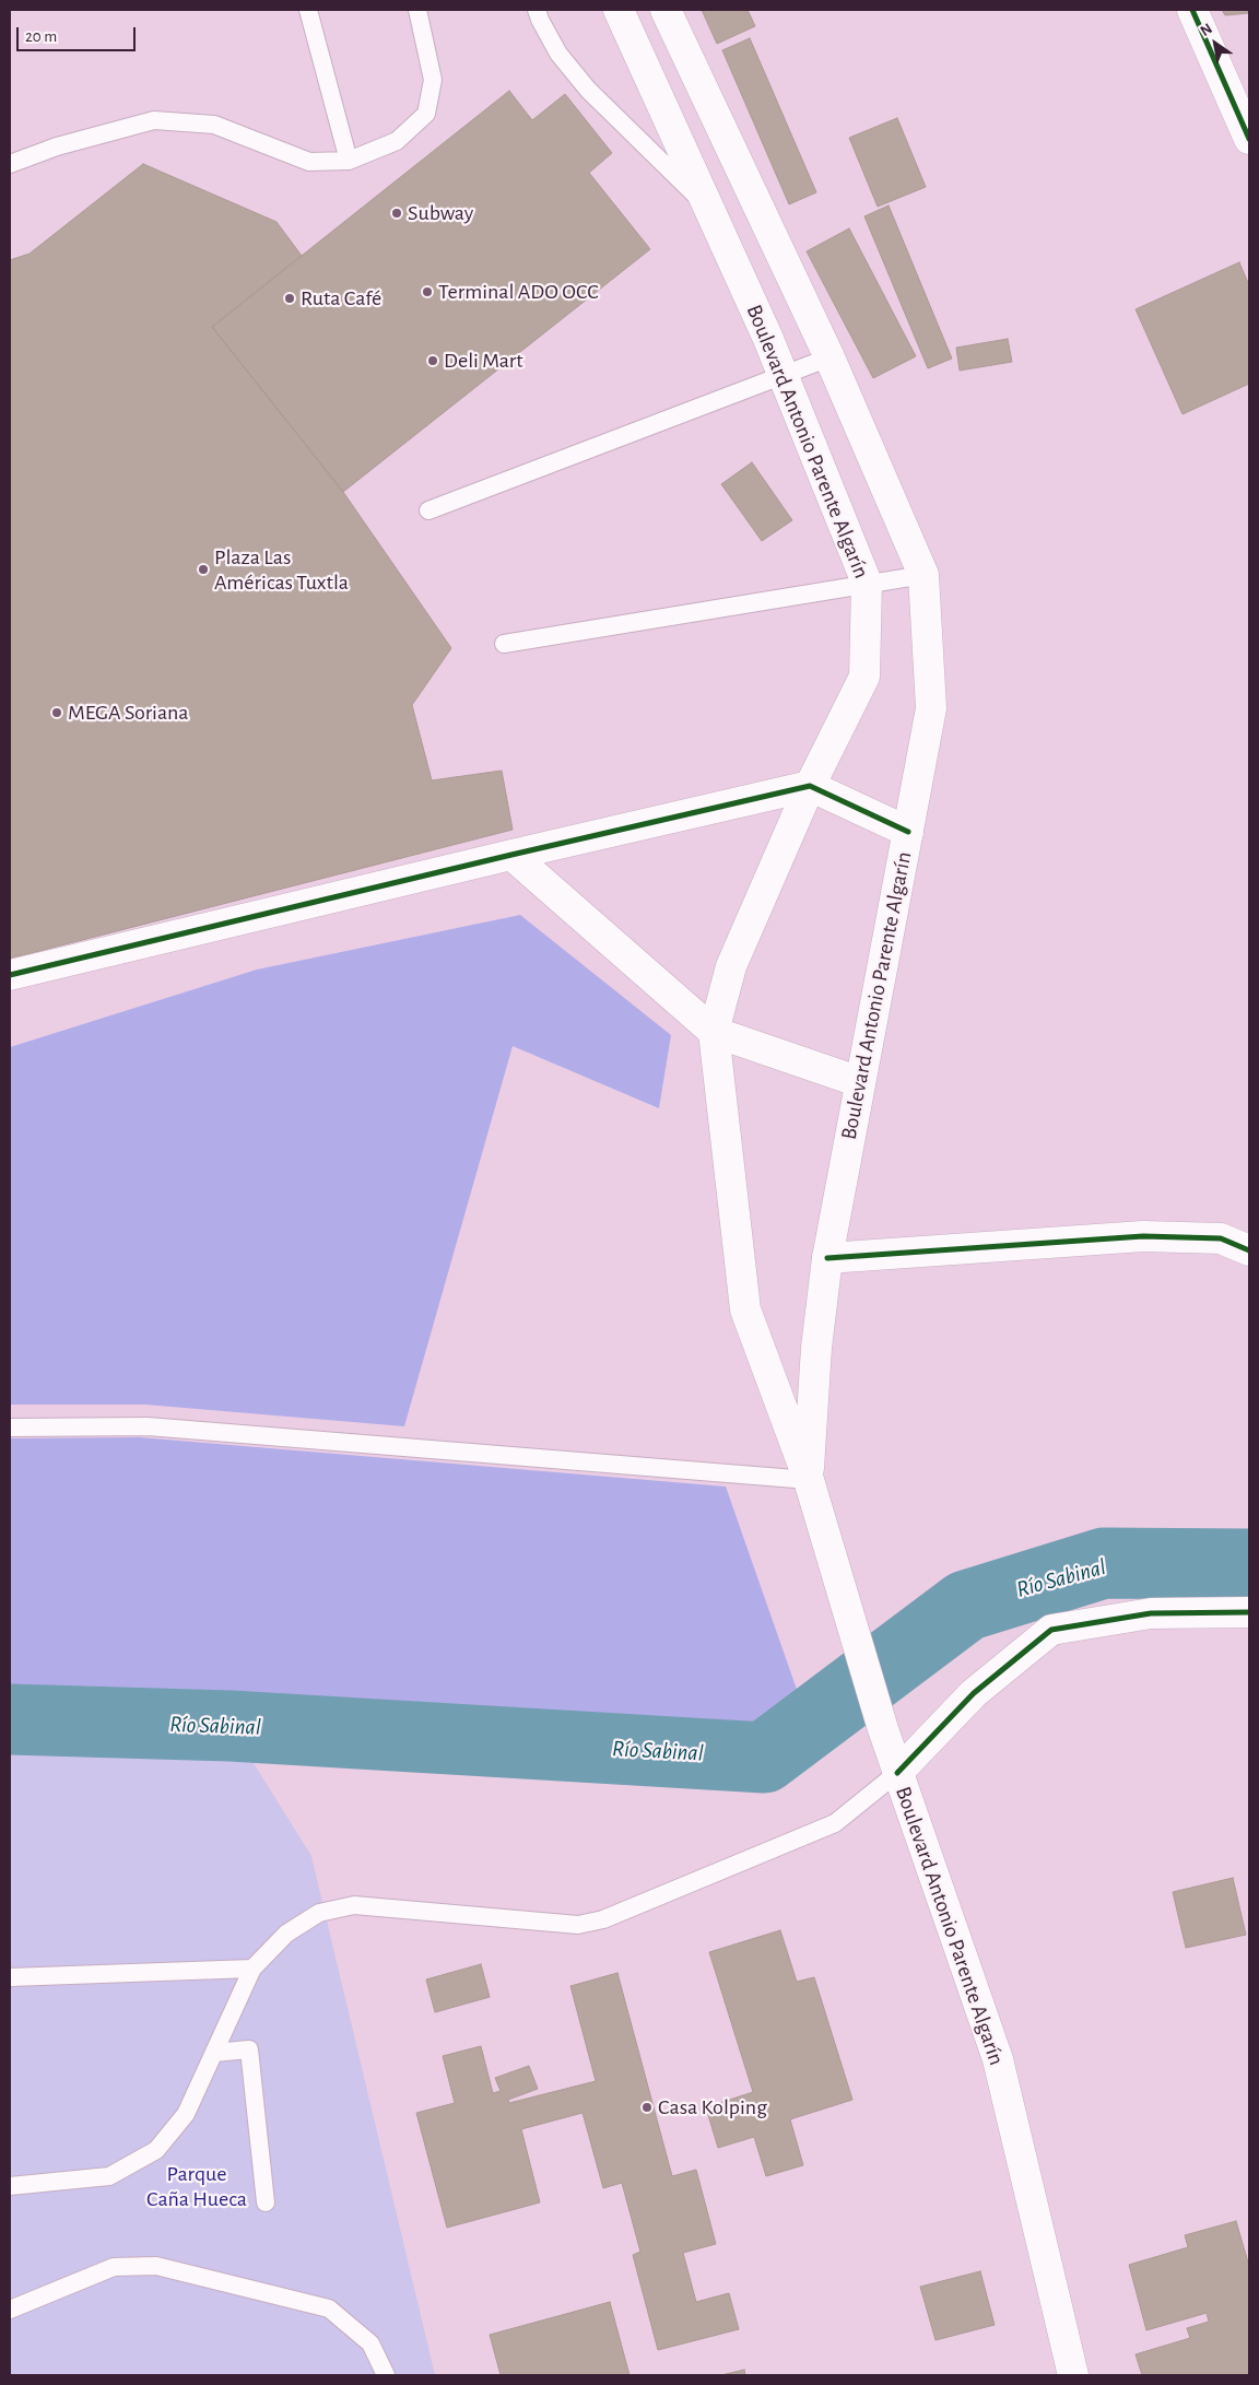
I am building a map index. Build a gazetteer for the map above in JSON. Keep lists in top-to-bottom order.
{
  "streets": {
    "main road": ["Boulevard Antonio Parente Algarín"]
  },
  "water": ["Río Sabinal"],
  "parks": ["Parque Caña Hueca"],
  "places": [
    "Subway",
    "Terminal ADO OCC",
    "Ruta Café",
    "Deli Mart",
    "Plaza Las Américas Tuxtla",
    "MEGA Soriana",
    "Casa Kolping"
  ],
  "scale_bar": "20 m",
  "north": "top left"
}
